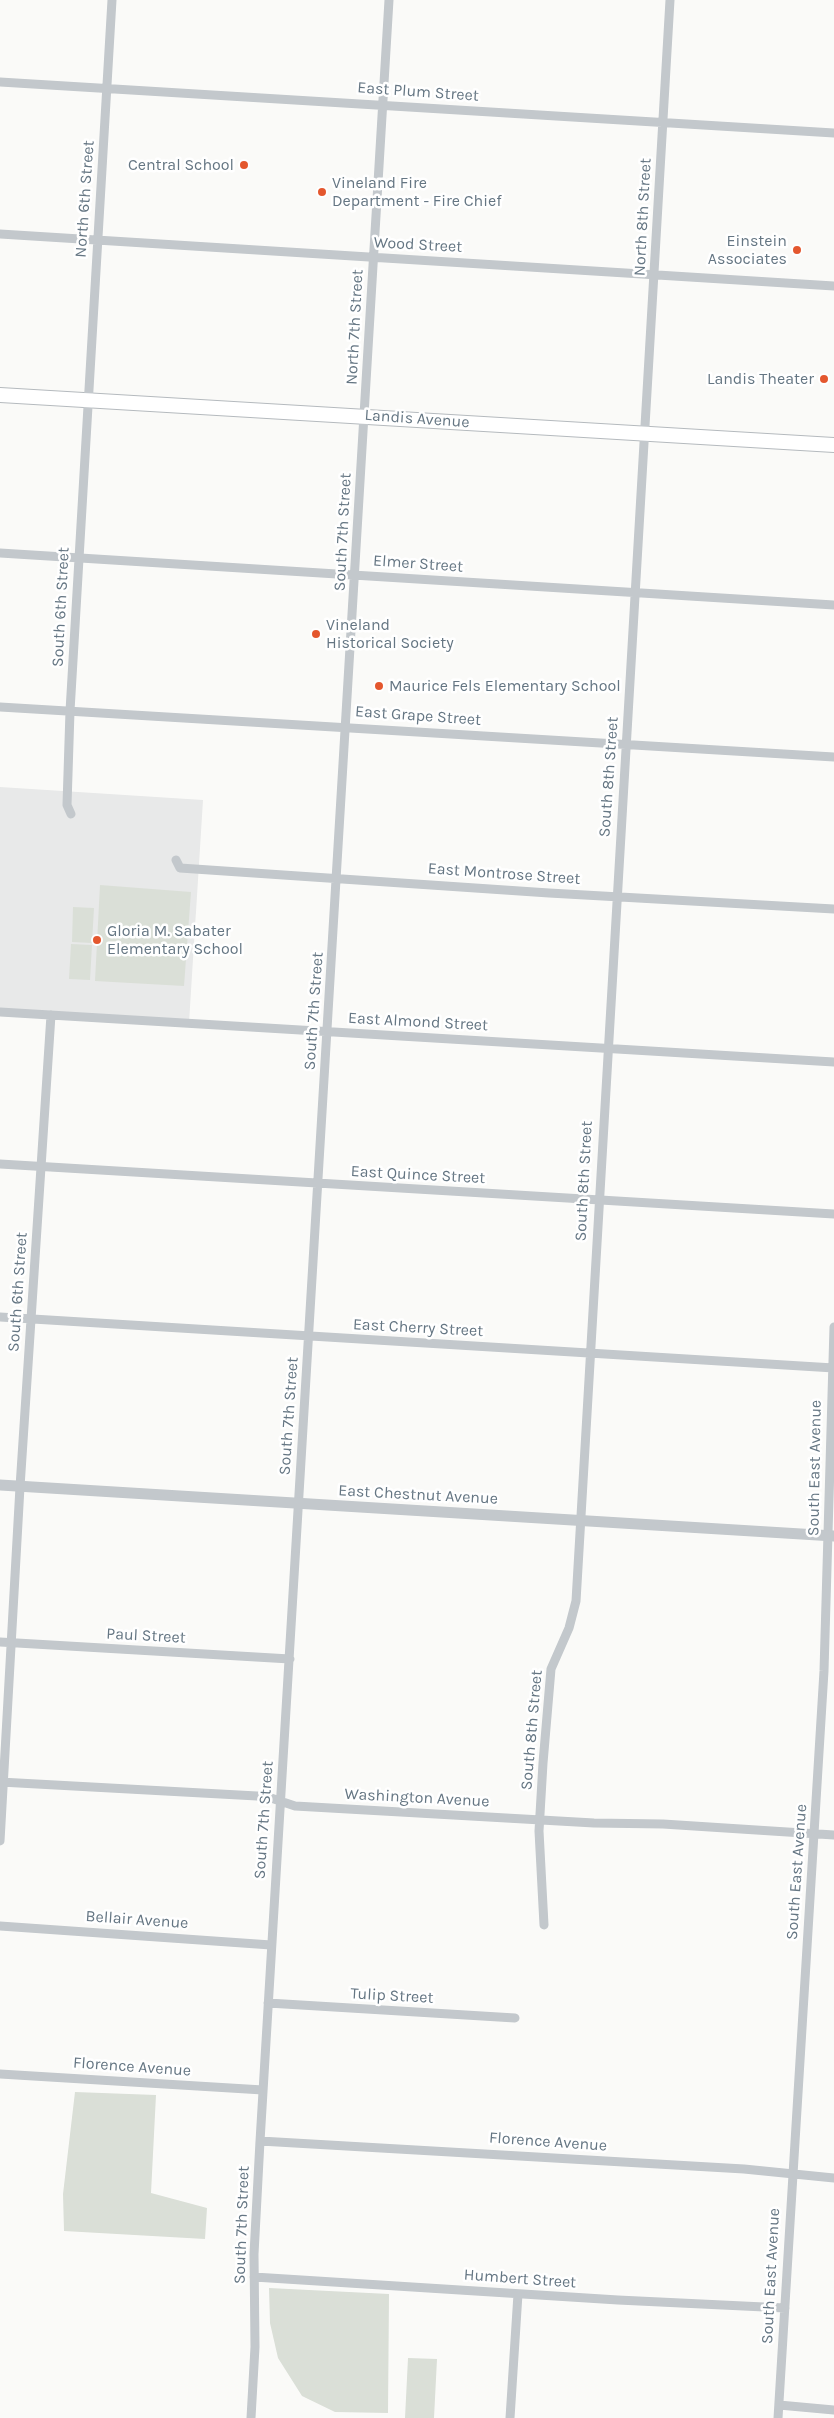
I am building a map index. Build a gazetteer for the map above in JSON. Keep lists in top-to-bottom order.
{
  "streets": {
    "main road": ["Landis Avenue"],
    "street": [
      "East Plum Street",
      "North 6th Street",
      "North 8th Street",
      "Wood Street",
      "North 7th Street",
      "South 7th Street",
      "Elmer Street",
      "South 6th Street",
      "East Grape Street",
      "South 8th Street",
      "East Montrose Street",
      "East Almond Street",
      "East Quince Street",
      "East Cherry Street",
      "South East Avenue",
      "East Chestnut Avenue",
      "Paul Street",
      "Washington Avenue",
      "Bellair Avenue",
      "Tulip Street",
      "Florence Avenue",
      "Humbert Street"
    ]
  },
  "crossings": [
    ["East Plum Street", "North 6th Street"],
    ["East Plum Street", "North 8th Street"],
    ["East Plum Street", "North 7th Street"],
    ["North 6th Street", "Wood Street"],
    ["North 6th Street", "Landis Avenue"],
    ["North 6th Street", "South 6th Street"],
    ["North 8th Street", "Wood Street"],
    ["North 8th Street", "Landis Avenue"],
    ["North 8th Street", "South 8th Street"],
    ["Wood Street", "North 7th Street"],
    ["North 7th Street", "Landis Avenue"],
    ["North 7th Street", "South 7th Street"],
    ["Landis Avenue", "South 7th Street"],
    ["Landis Avenue", "South 6th Street"],
    ["Landis Avenue", "South 8th Street"],
    ["South 7th Street", "Elmer Street"],
    ["South 7th Street", "East Grape Street"],
    ["South 7th Street", "East Montrose Street"],
    ["South 7th Street", "East Almond Street"],
    ["South 7th Street", "East Quince Street"],
    ["South 7th Street", "East Cherry Street"],
    ["South 7th Street", "East Chestnut Avenue"],
    ["South 7th Street", "Paul Street"],
    ["South 7th Street", "Washington Avenue"],
    ["South 7th Street", "Bellair Avenue"],
    ["South 7th Street", "Tulip Street"],
    ["South 7th Street", "Florence Avenue"],
    ["South 7th Street", "Humbert Street"],
    ["Elmer Street", "South 6th Street"],
    ["Elmer Street", "South 8th Street"],
    ["South 6th Street", "East Grape Street"],
    ["South 6th Street", "East Almond Street"],
    ["South 6th Street", "East Quince Street"],
    ["South 6th Street", "East Cherry Street"],
    ["South 6th Street", "East Chestnut Avenue"],
    ["South 6th Street", "Paul Street"],
    ["South 6th Street", "Washington Avenue"],
    ["East Grape Street", "South 8th Street"],
    ["South 8th Street", "East Montrose Street"],
    ["South 8th Street", "East Almond Street"],
    ["South 8th Street", "East Quince Street"],
    ["South 8th Street", "East Cherry Street"],
    ["South 8th Street", "East Chestnut Avenue"],
    ["South 8th Street", "Washington Avenue"],
    ["East Cherry Street", "South East Avenue"],
    ["South East Avenue", "East Chestnut Avenue"],
    ["South East Avenue", "Washington Avenue"],
    ["South East Avenue", "Florence Avenue"],
    ["South East Avenue", "Humbert Street"]
  ],
  "places": [
    "Central School",
    "Vineland Fire Department - Fire Chief",
    "Einstein Associates",
    "Landis Theater",
    "Vineland Historical Society",
    "Maurice Fels Elementary School",
    "Gloria M. Sabater Elementary School"
  ]
}
